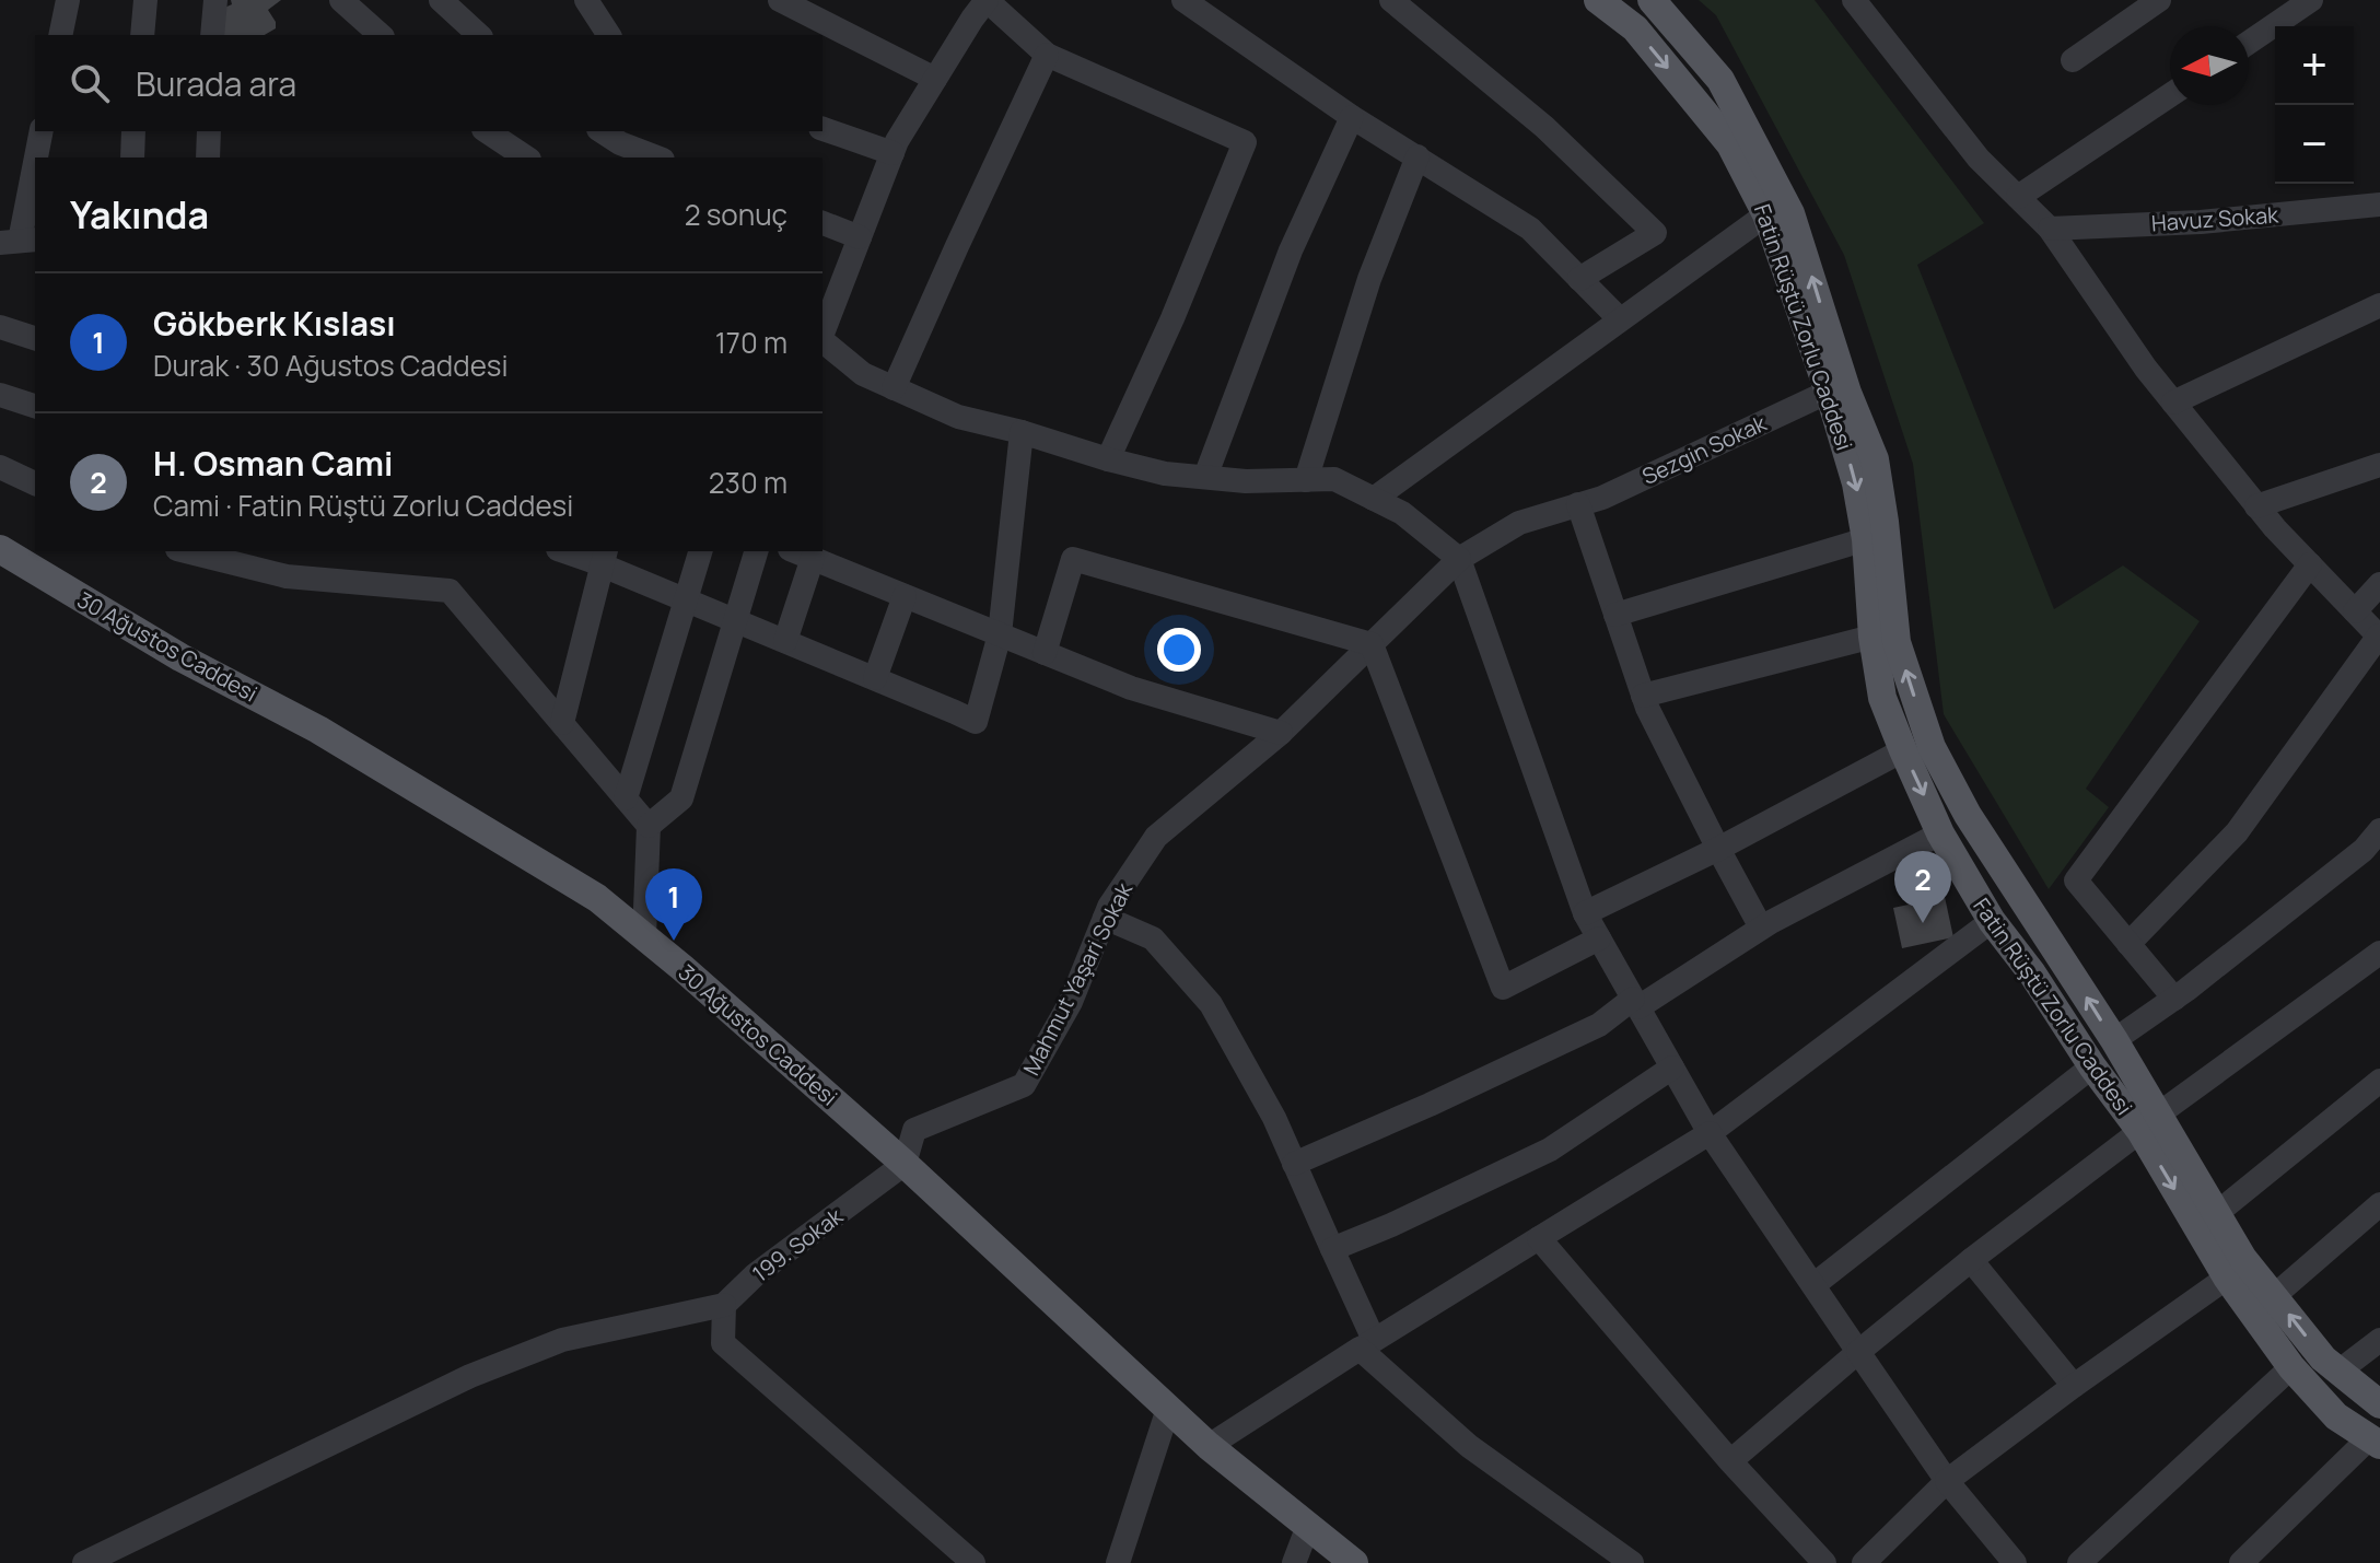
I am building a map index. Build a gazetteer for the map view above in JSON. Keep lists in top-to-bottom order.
{
  "streets": {
    "main road": ["Fatin Rüştü Zorlu Caddesi", "30 Ağustos Caddesi"],
    "street": [
      "Havuz Sokak",
      "Sezgin Sokak",
      "Mahmut Yaşari Sokak",
      "199. Sokak"
    ]
  },
  "crossings": [
    ["Fatin Rüştü Zorlu Caddesi", "Sezgin Sokak"],
    ["Sezgin Sokak", "Mahmut Yaşari Sokak"],
    ["30 Ağustos Caddesi", "Mahmut Yaşari Sokak"],
    ["30 Ağustos Caddesi", "199. Sokak"],
    ["Mahmut Yaşari Sokak", "199. Sokak"]
  ],
  "north": "left",
  "page": {
    "map_buttons": ["+", "−"],
    "search": "Burada ara",
    "heading": ["Yakında", "2 sonuç"],
    "list": [
      {
        "mark": "1",
        "name": "Gökberk Kıslası",
        "note": "Durak · 30 Ağustos Caddesi",
        "value": "170 m"
      },
      {
        "mark": "2",
        "name": "H. Osman Cami",
        "note": "Cami · Fatin Rüştü Zorlu Caddesi",
        "value": "230 m"
      }
    ],
    "pins": ["2", "1"]
  }
}
